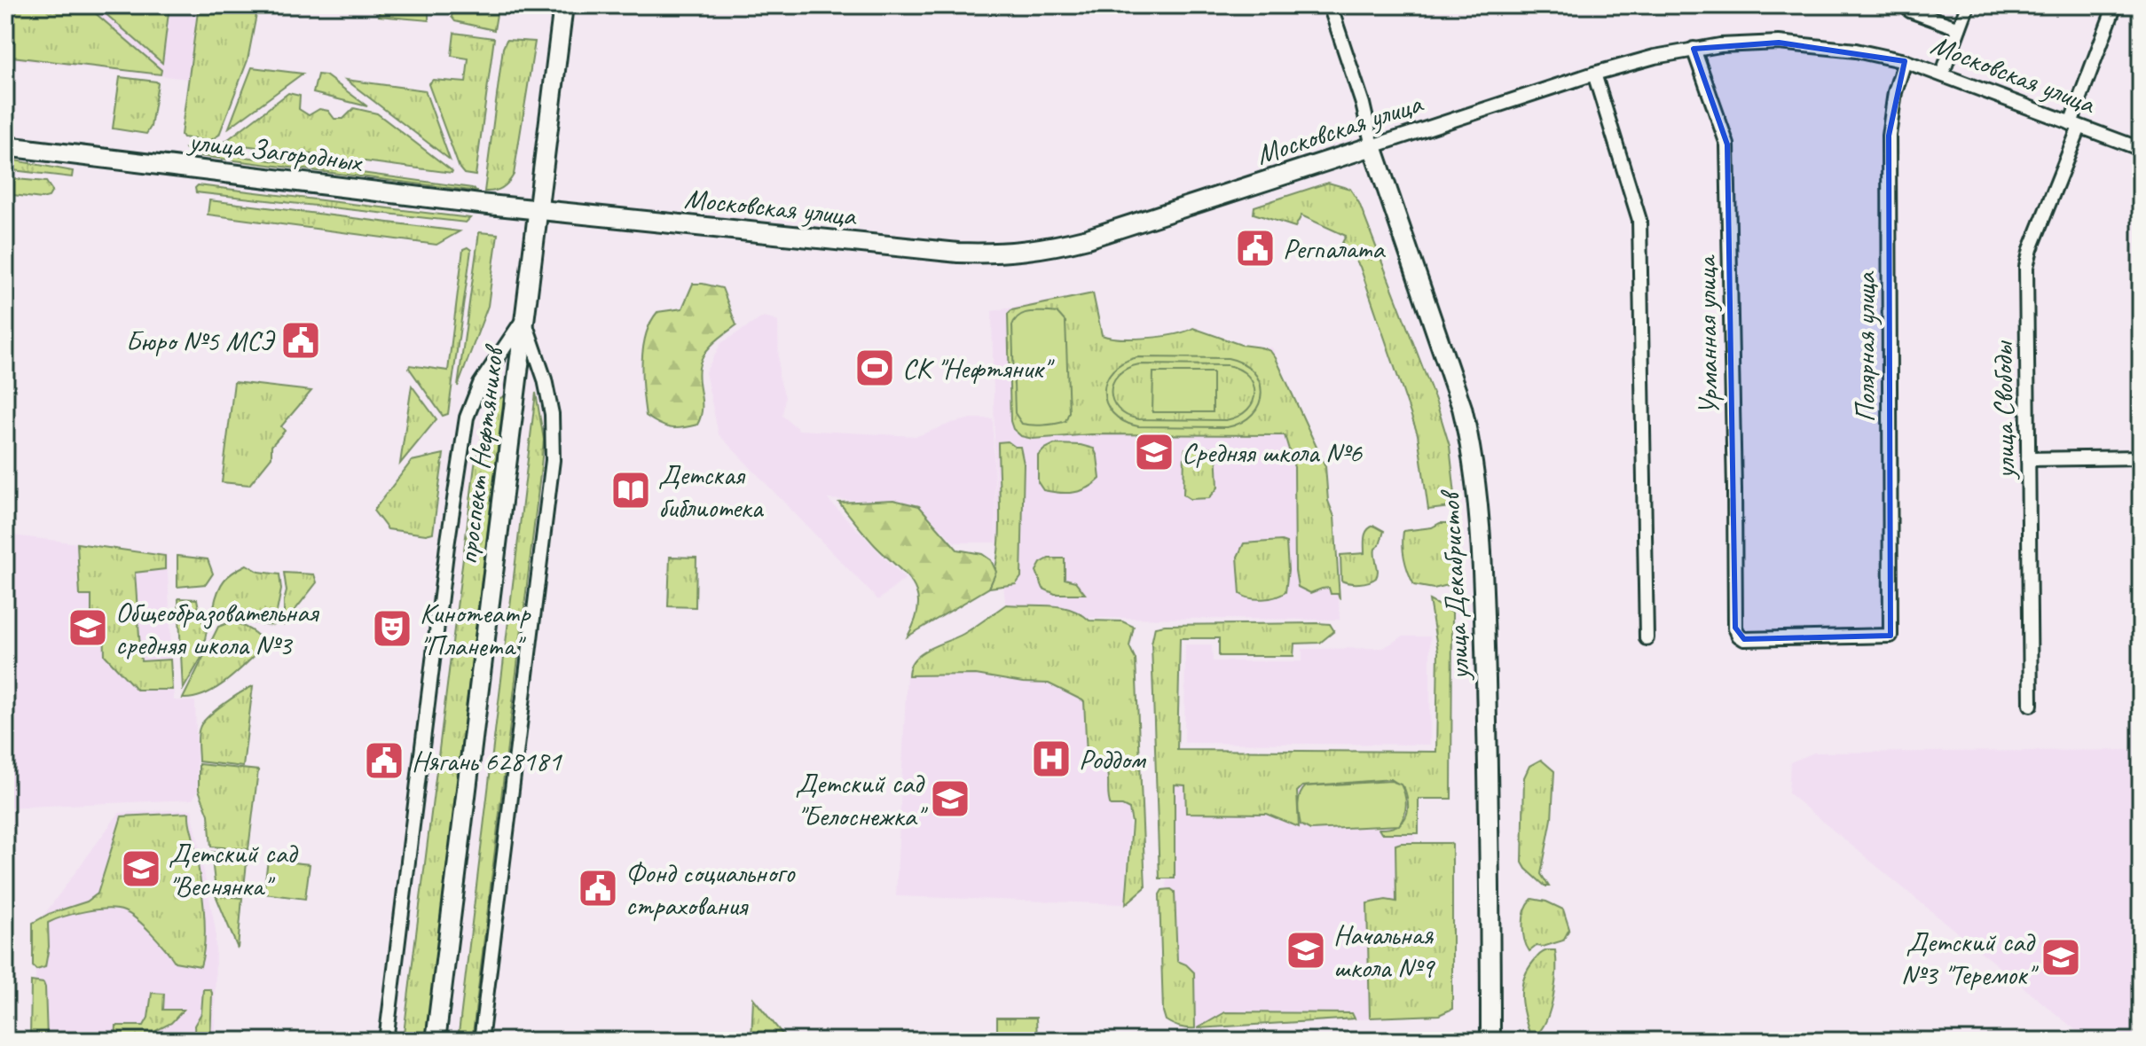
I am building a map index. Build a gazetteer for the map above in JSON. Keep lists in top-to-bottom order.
{
  "streets": {
    "main road": [
      "Московская улица",
      "улица Загородных",
      "проспект Нефтяников",
      "улица Декабристов"
    ],
    "street": ["Урманная улица", "Полярная улица", "улица Свободы"]
  },
  "crossings": [
    ["Московская улица", "улица Загородных"],
    ["Московская улица", "Урманная улица"],
    ["Московская улица", "Полярная улица"],
    ["Московская улица", "улица Свободы"],
    ["Московская улица", "проспект Нефтяников"],
    ["Московская улица", "улица Декабристов"],
    ["улица Загородных", "проспект Нефтяников"],
    ["Урманная улица", "Полярная улица"]
  ],
  "places": {
    "public building": [
      "Регпалата",
      "Бюро №5 МСЭ",
      "Нягань 628181",
      "Фонд социального страхования"
    ],
    "sports": ["СК \"Нефтяник\""],
    "school or university": [
      "Средняя школа №6",
      "Общеобразовательная средняя школа №3",
      "Детский сад \"Белоснежка\"",
      "Детский сад \"Веснянка\"",
      "Начальная школа №9",
      "Детский сад №3 \"Теремок\""
    ],
    "library": ["Детская библиотека"],
    "theatre": ["Кинотеатр \"Планета\""],
    "hospital": ["Роддом"]
  }
}
